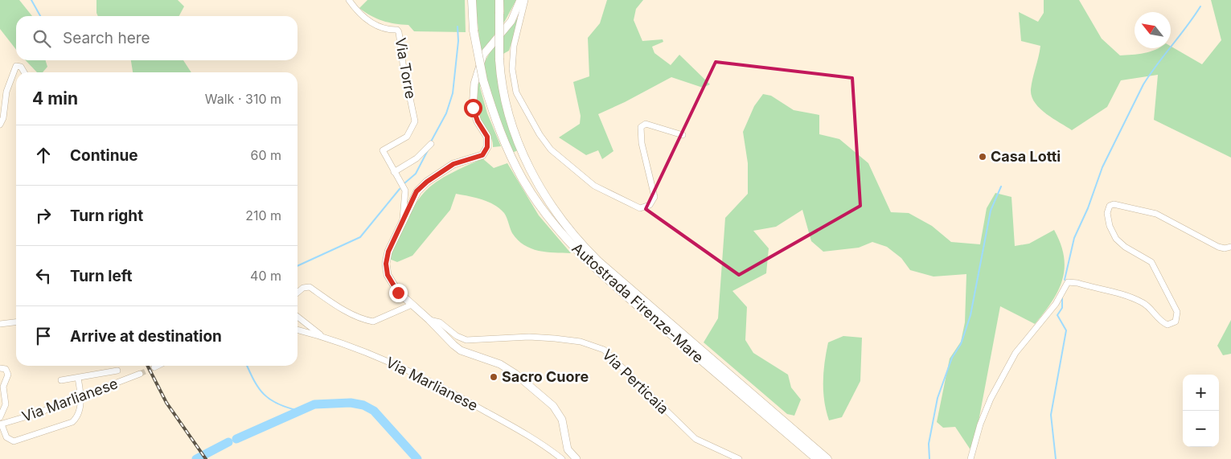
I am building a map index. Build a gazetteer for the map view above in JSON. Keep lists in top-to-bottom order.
{
  "streets": {
    "highway": ["Autostrada Firenze-Mare"],
    "street": ["Via Torre", "Via Perticaia", "Via Marlianese"]
  },
  "places": ["Casa Lotti", "Sacro Cuore"],
  "north": "top left",
  "page": {
    "search": "Search here",
    "heading": ["4 min", "Walk · 310 m"],
    "list": [
      ["Continue", "60 m"],
      ["Turn right", "210 m"],
      ["Turn left", "40 m"],
      "Arrive at destination"
    ],
    "map_buttons": ["+", "−"]
  }
}
